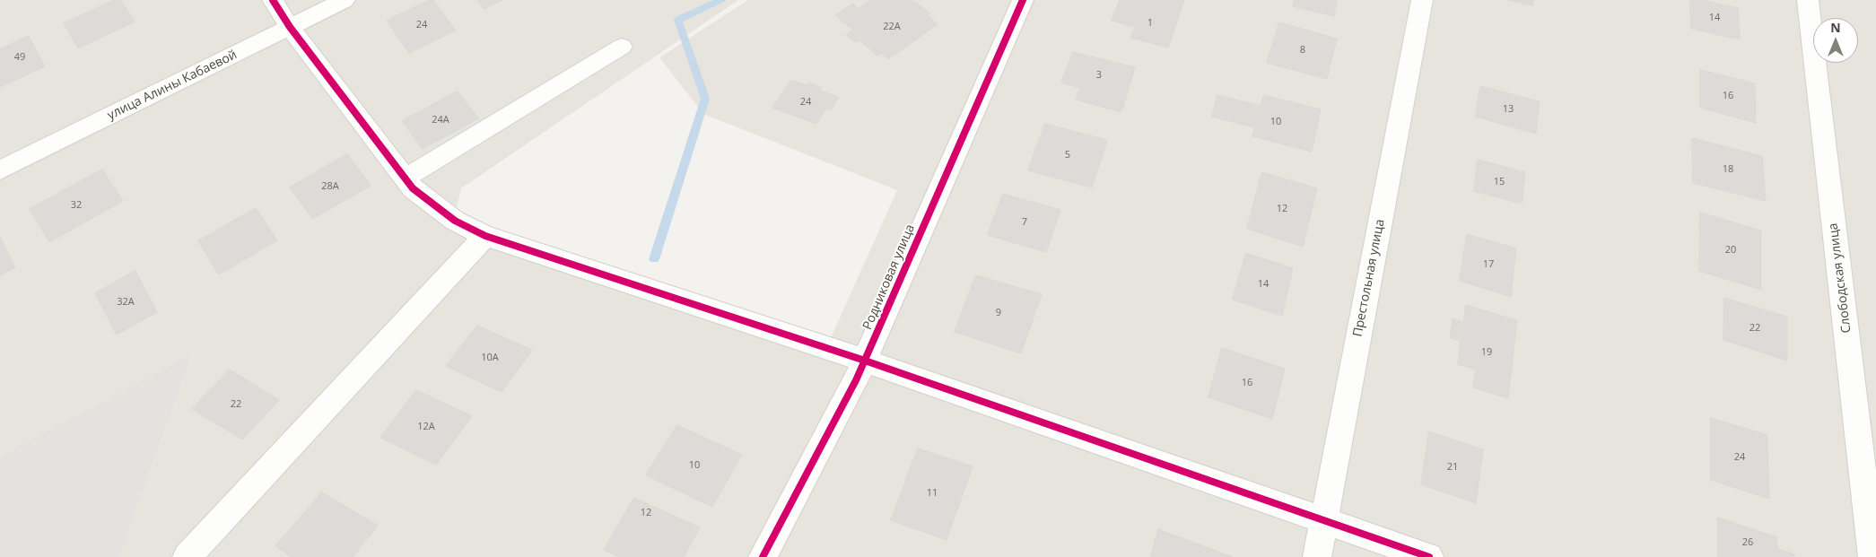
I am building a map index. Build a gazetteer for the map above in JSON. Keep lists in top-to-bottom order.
{
  "streets": {
    "street": [
      "улица Алины Кабаевой",
      "Родниковая улица",
      "Престольная улица",
      "Слободская улица"
    ]
  },
  "house_numbers": [
    "14",
    "1",
    "24",
    "22А",
    "8",
    "49",
    "3",
    "16",
    "24",
    "13",
    "24А",
    "10",
    "5",
    "18",
    "15",
    "28А",
    "32",
    "12",
    "7",
    "20",
    "17",
    "14",
    "32А",
    "9",
    "22",
    "19",
    "10А",
    "16",
    "22",
    "12А",
    "24",
    "10",
    "21",
    "11",
    "12",
    "26"
  ],
  "north": "top"
}
